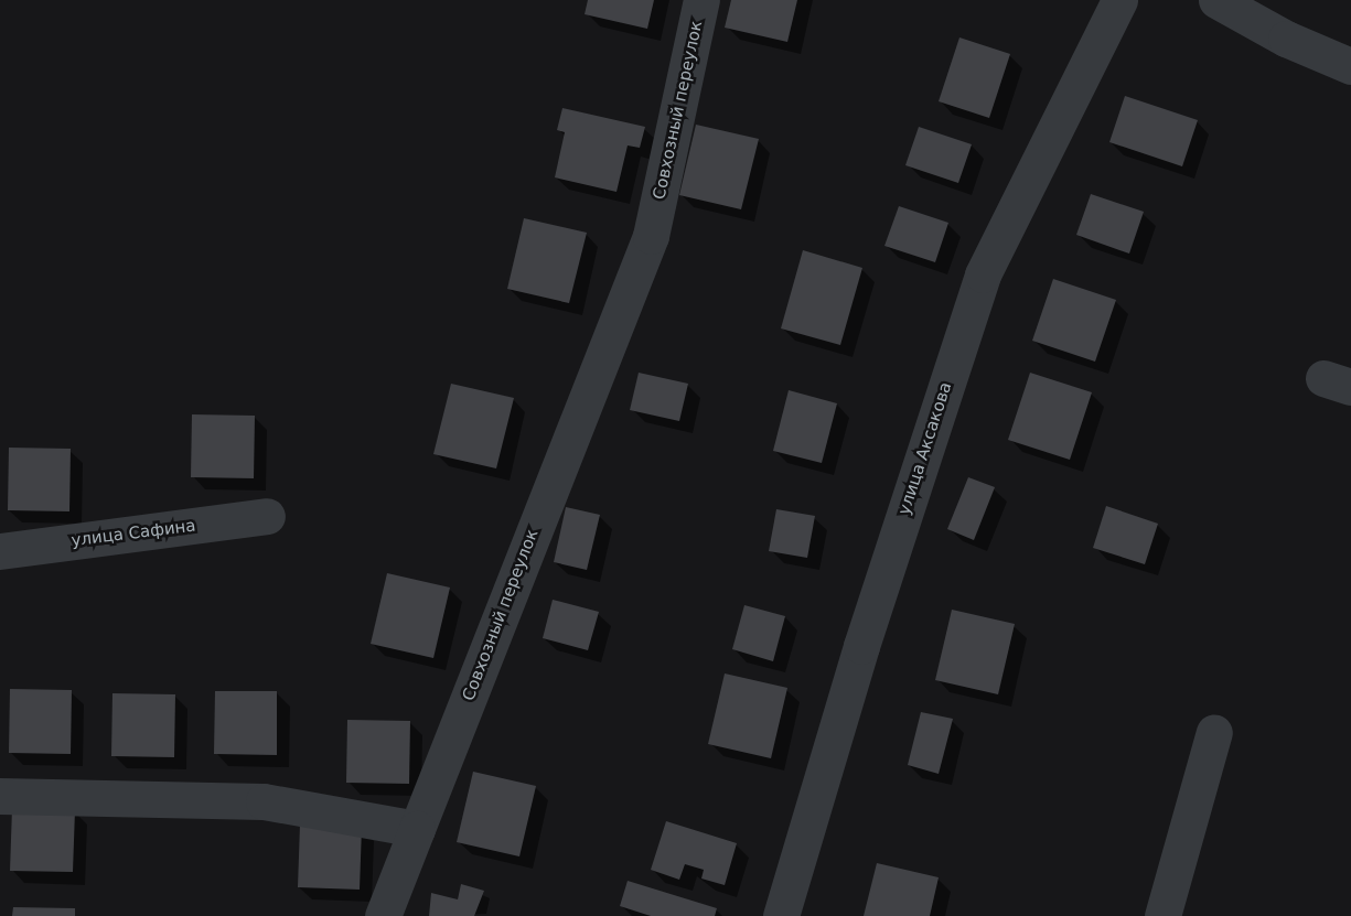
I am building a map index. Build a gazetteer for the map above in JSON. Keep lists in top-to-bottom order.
{
  "streets": {
    "street": ["Совхозный переулок", "улица Аксакова", "улица Сафина"]
  }
}
